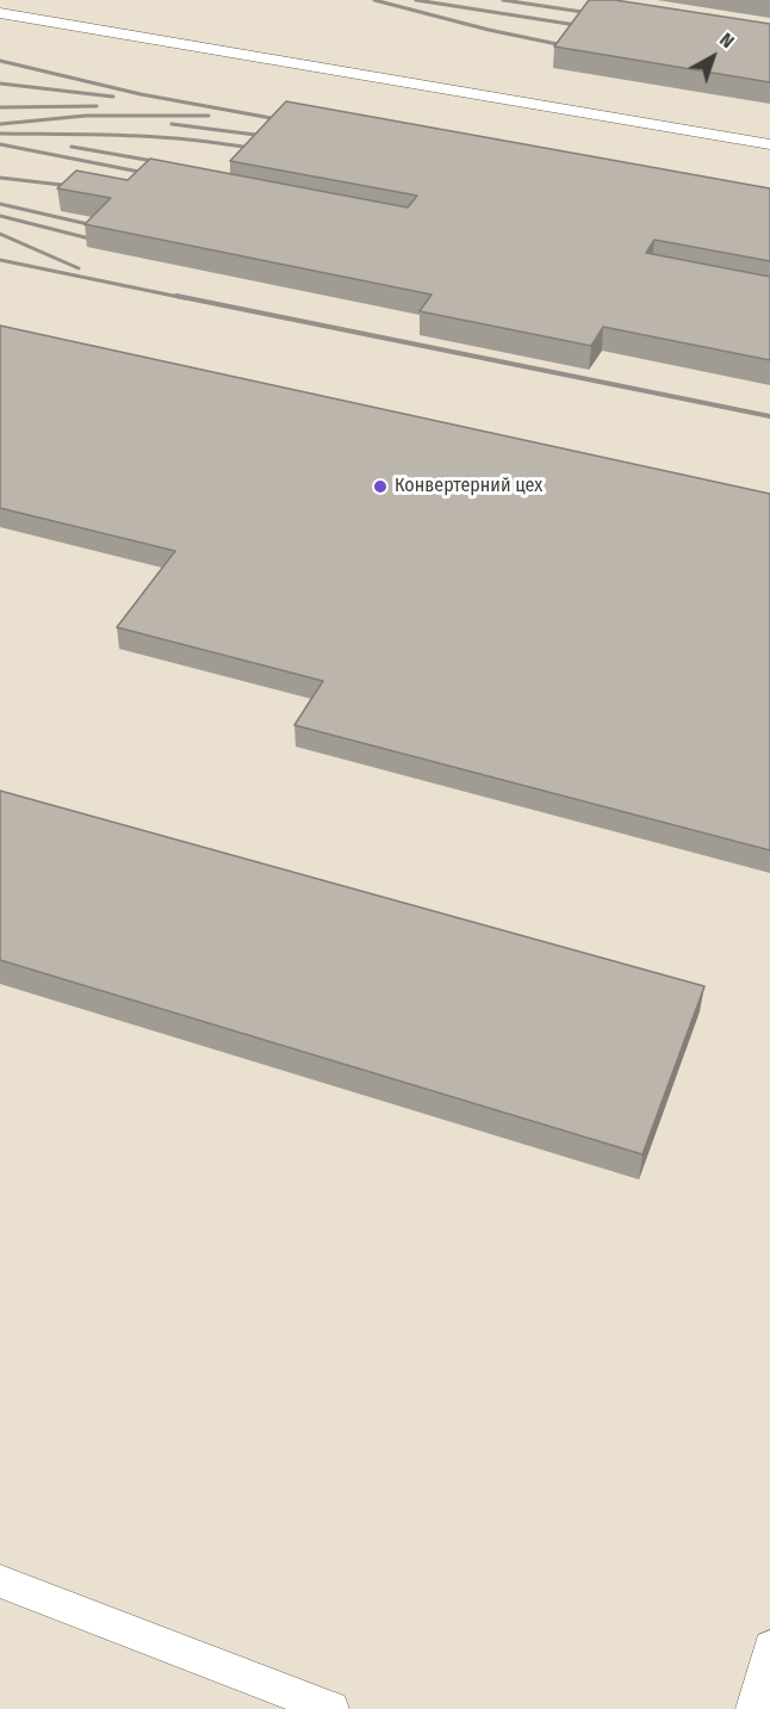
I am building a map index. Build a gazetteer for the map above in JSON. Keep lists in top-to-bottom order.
{
  "places": ["Конвертерний цех"],
  "north": "top right"
}
